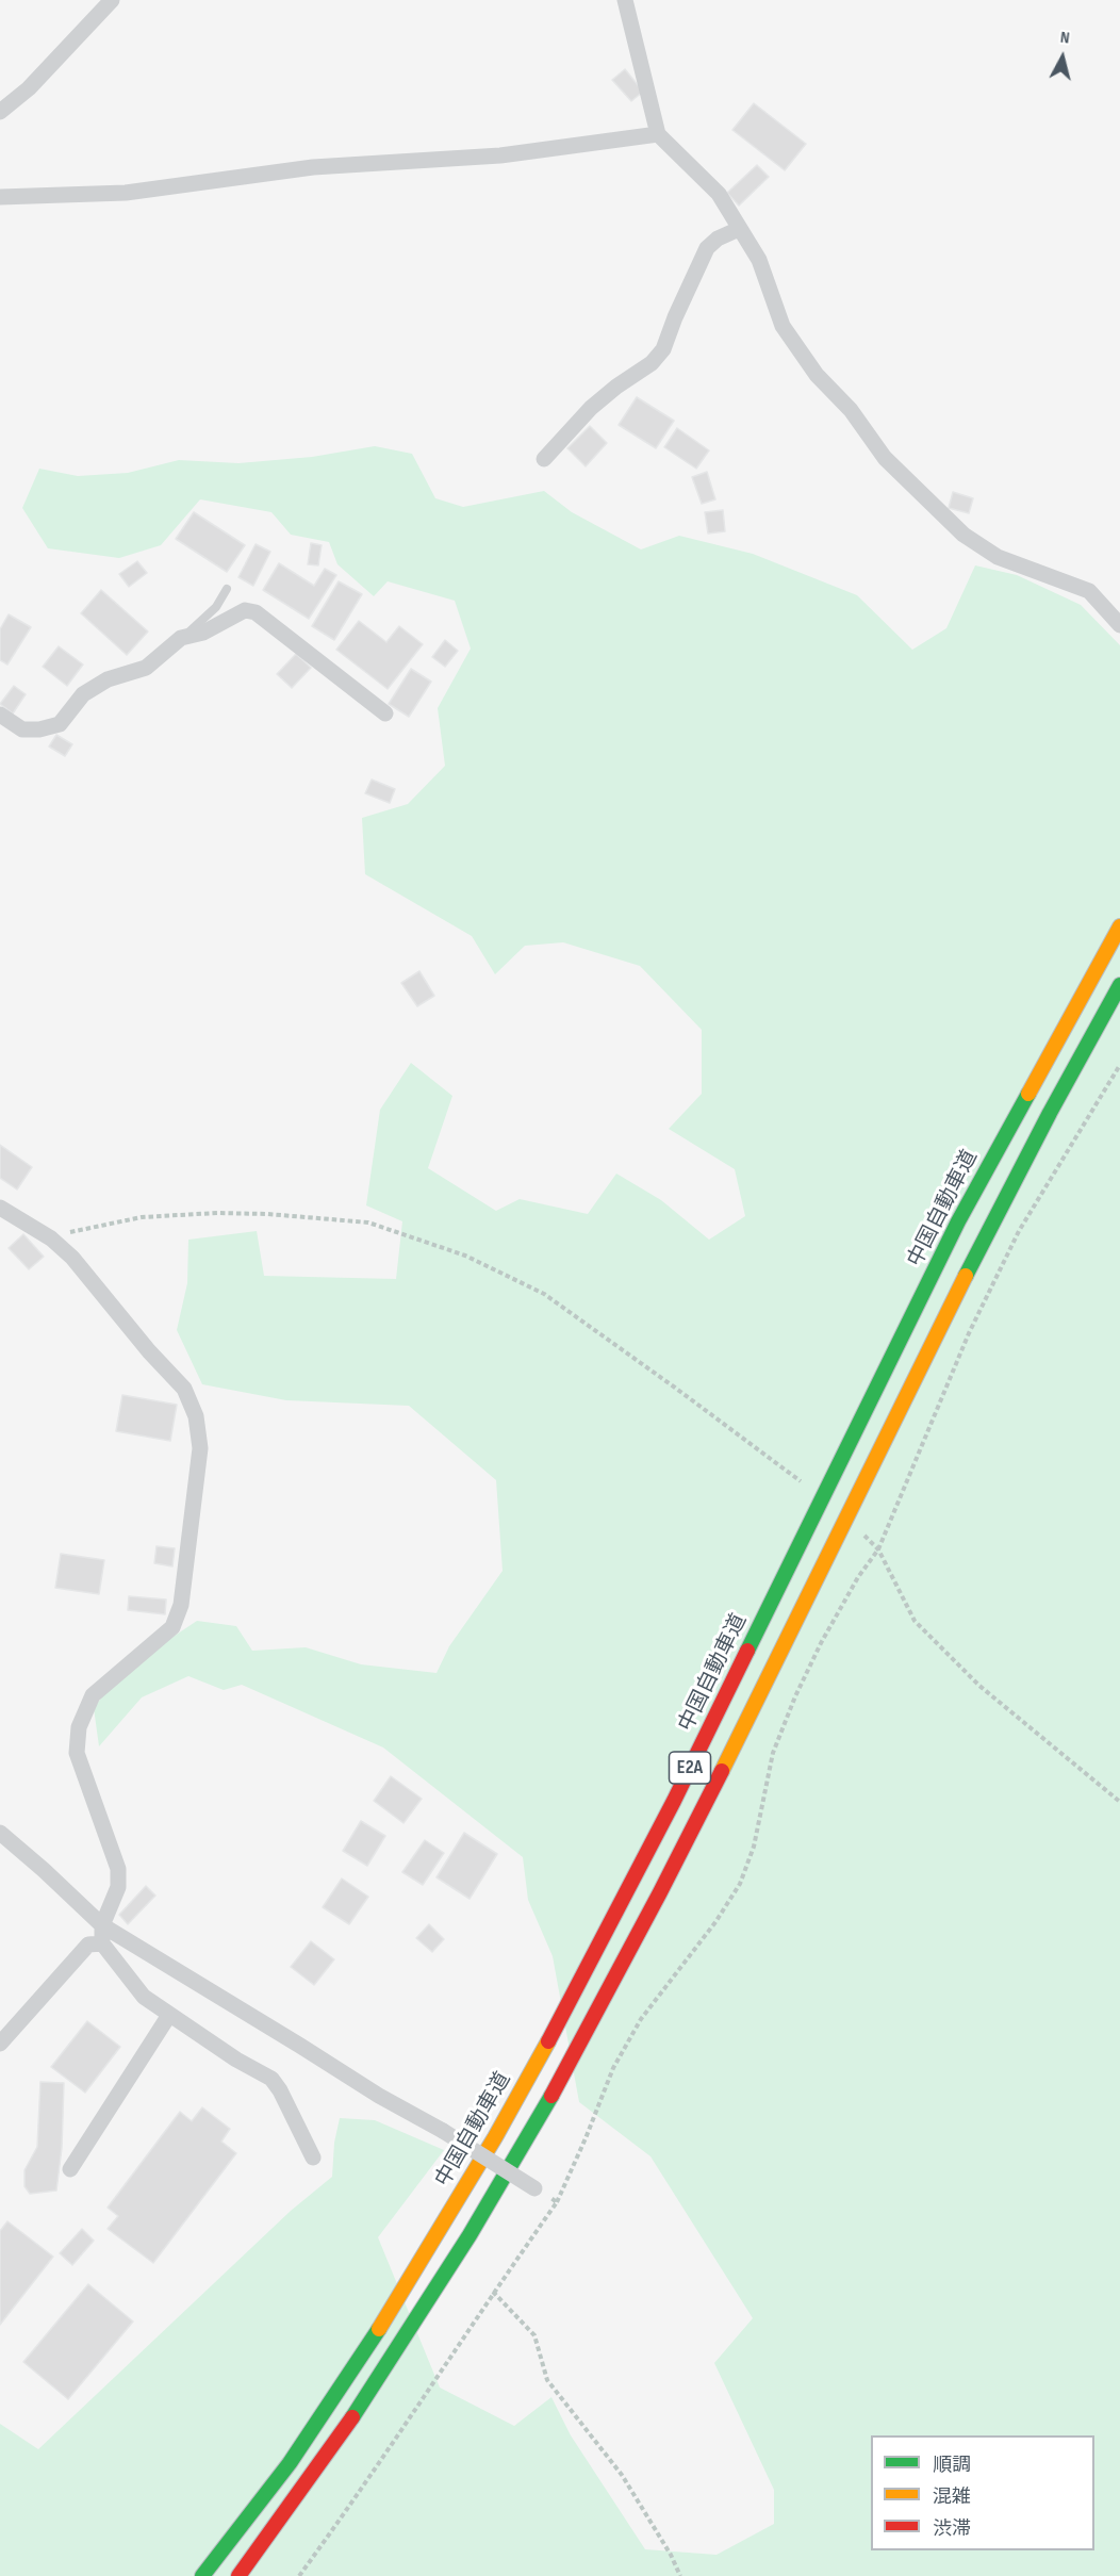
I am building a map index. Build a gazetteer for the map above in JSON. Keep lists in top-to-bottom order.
{
  "streets": {
    "highway": ["中国自動車道", "E2A"]
  },
  "legend": ["順調", "混雑", "渋滞"],
  "north": "top"
}
